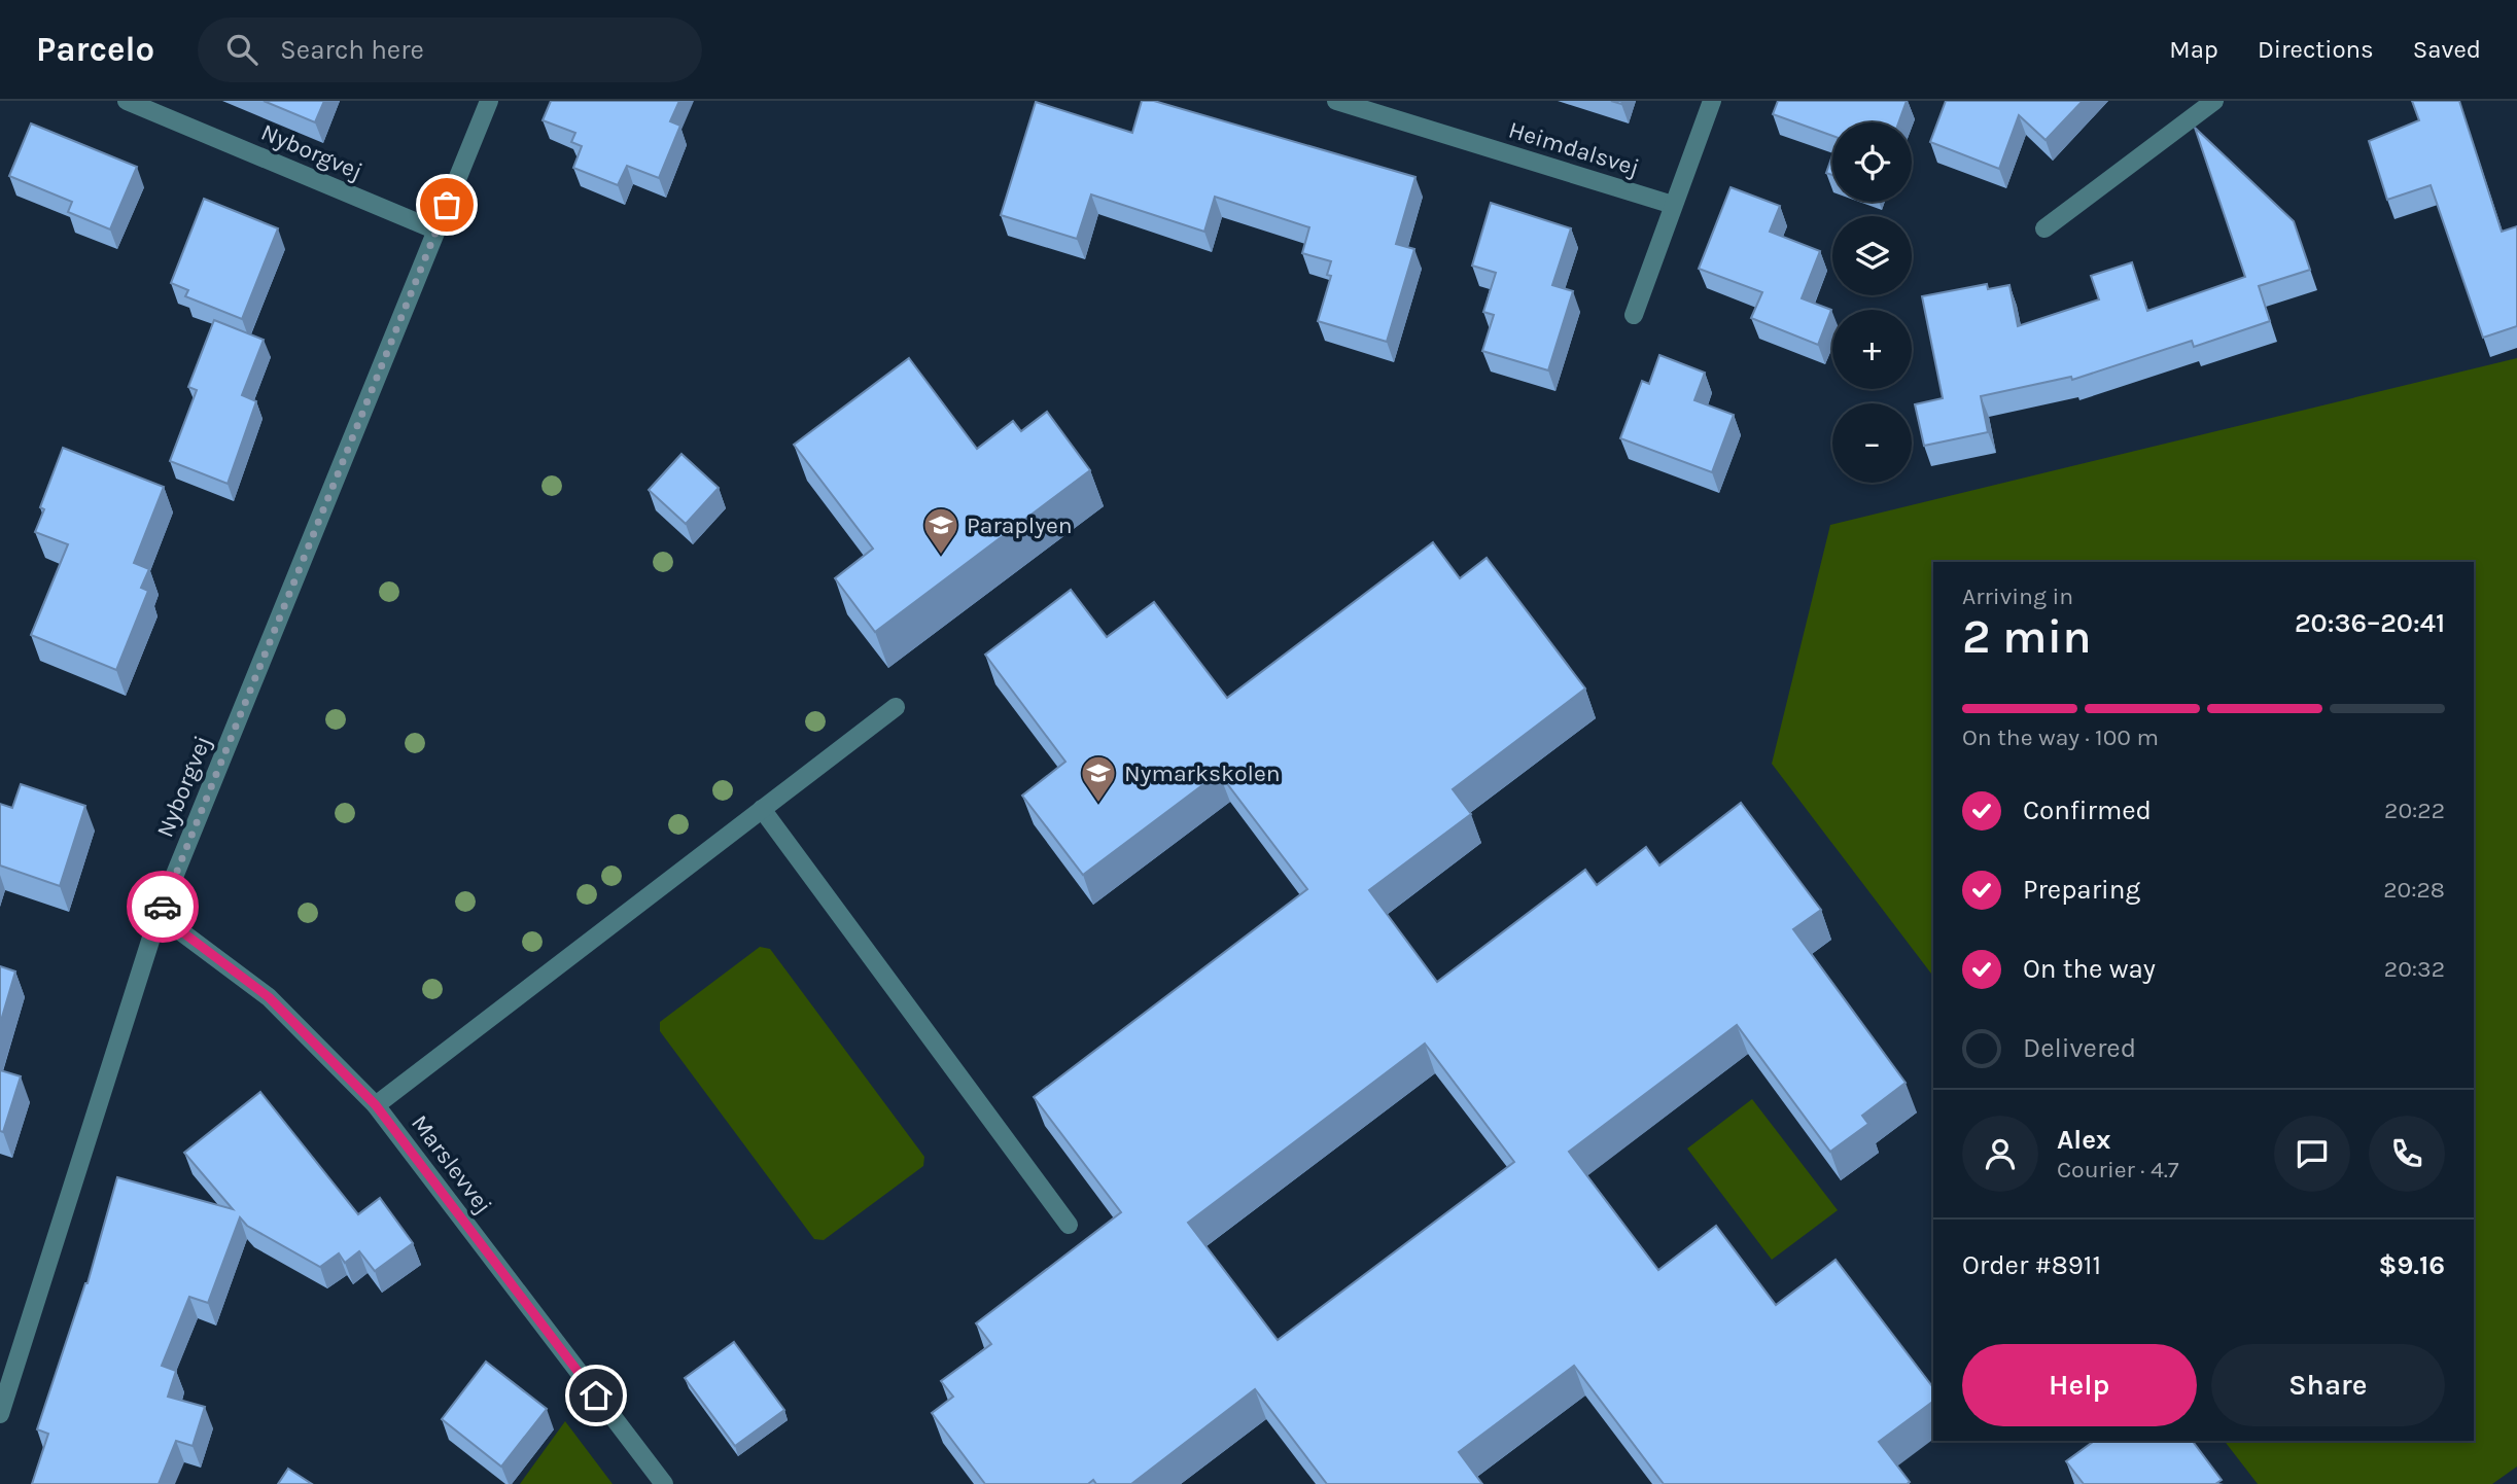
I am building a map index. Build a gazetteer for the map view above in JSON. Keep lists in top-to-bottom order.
{
  "streets": {
    "street": ["Heimdalsvej", "Nyborgvej", "Marslevvej"]
  },
  "crossings": [
    ["Nyborgvej", "Marslevvej"]
  ],
  "places": {
    "school or university": ["Paraplyen", "Nymarkskolen"]
  },
  "page": {
    "header": "Parcelo",
    "search": "Search here",
    "nav": ["Map", "Directions", "Saved"],
    "map_buttons": ["+", "−"],
    "heading": ["2 min", "Arriving in", "20:36–20:41"],
    "panel": [
      "Alex",
      "Courier · 4.7",
      "Order #8911",
      "$9.16"
    ],
    "bar": "On the way · 100 m",
    "list": [
      ["Confirmed", "20:22"],
      ["Preparing", "20:28"],
      ["On the way", "20:32"],
      "Delivered"
    ],
    "buttons": ["Help", "Share"]
  }
}
